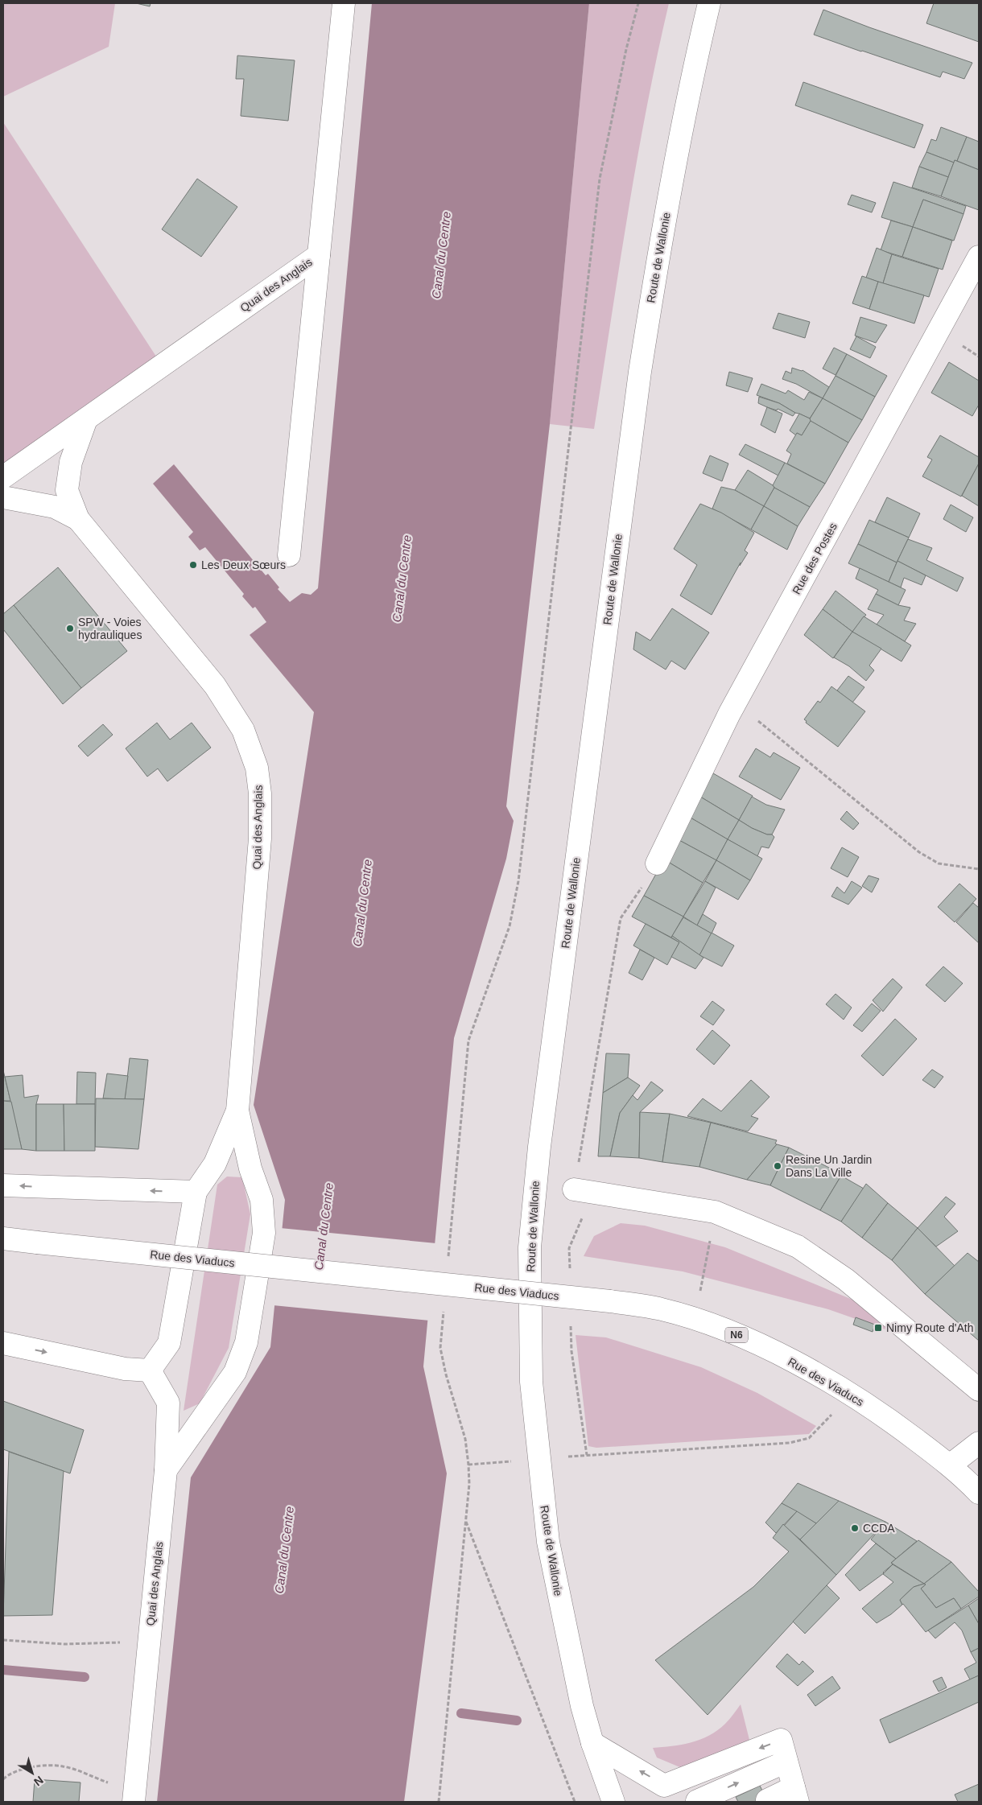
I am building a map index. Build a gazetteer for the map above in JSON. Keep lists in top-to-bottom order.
{
  "streets": {
    "street": [
      "Route de Wallonie",
      "Quai des Anglais",
      "Rue des Postes",
      "Rue des Viaducs",
      "N6"
    ]
  },
  "water": ["Canal du Centre"],
  "places": {
    "other": [
      "Les Deux Sœurs",
      "SPW - Voies hydrauliques",
      "Resine Un Jardin Dans La Ville",
      "CCDA"
    ],
    "transit": ["Nimy Route d'Ath"]
  },
  "north": "bottom right"
}
